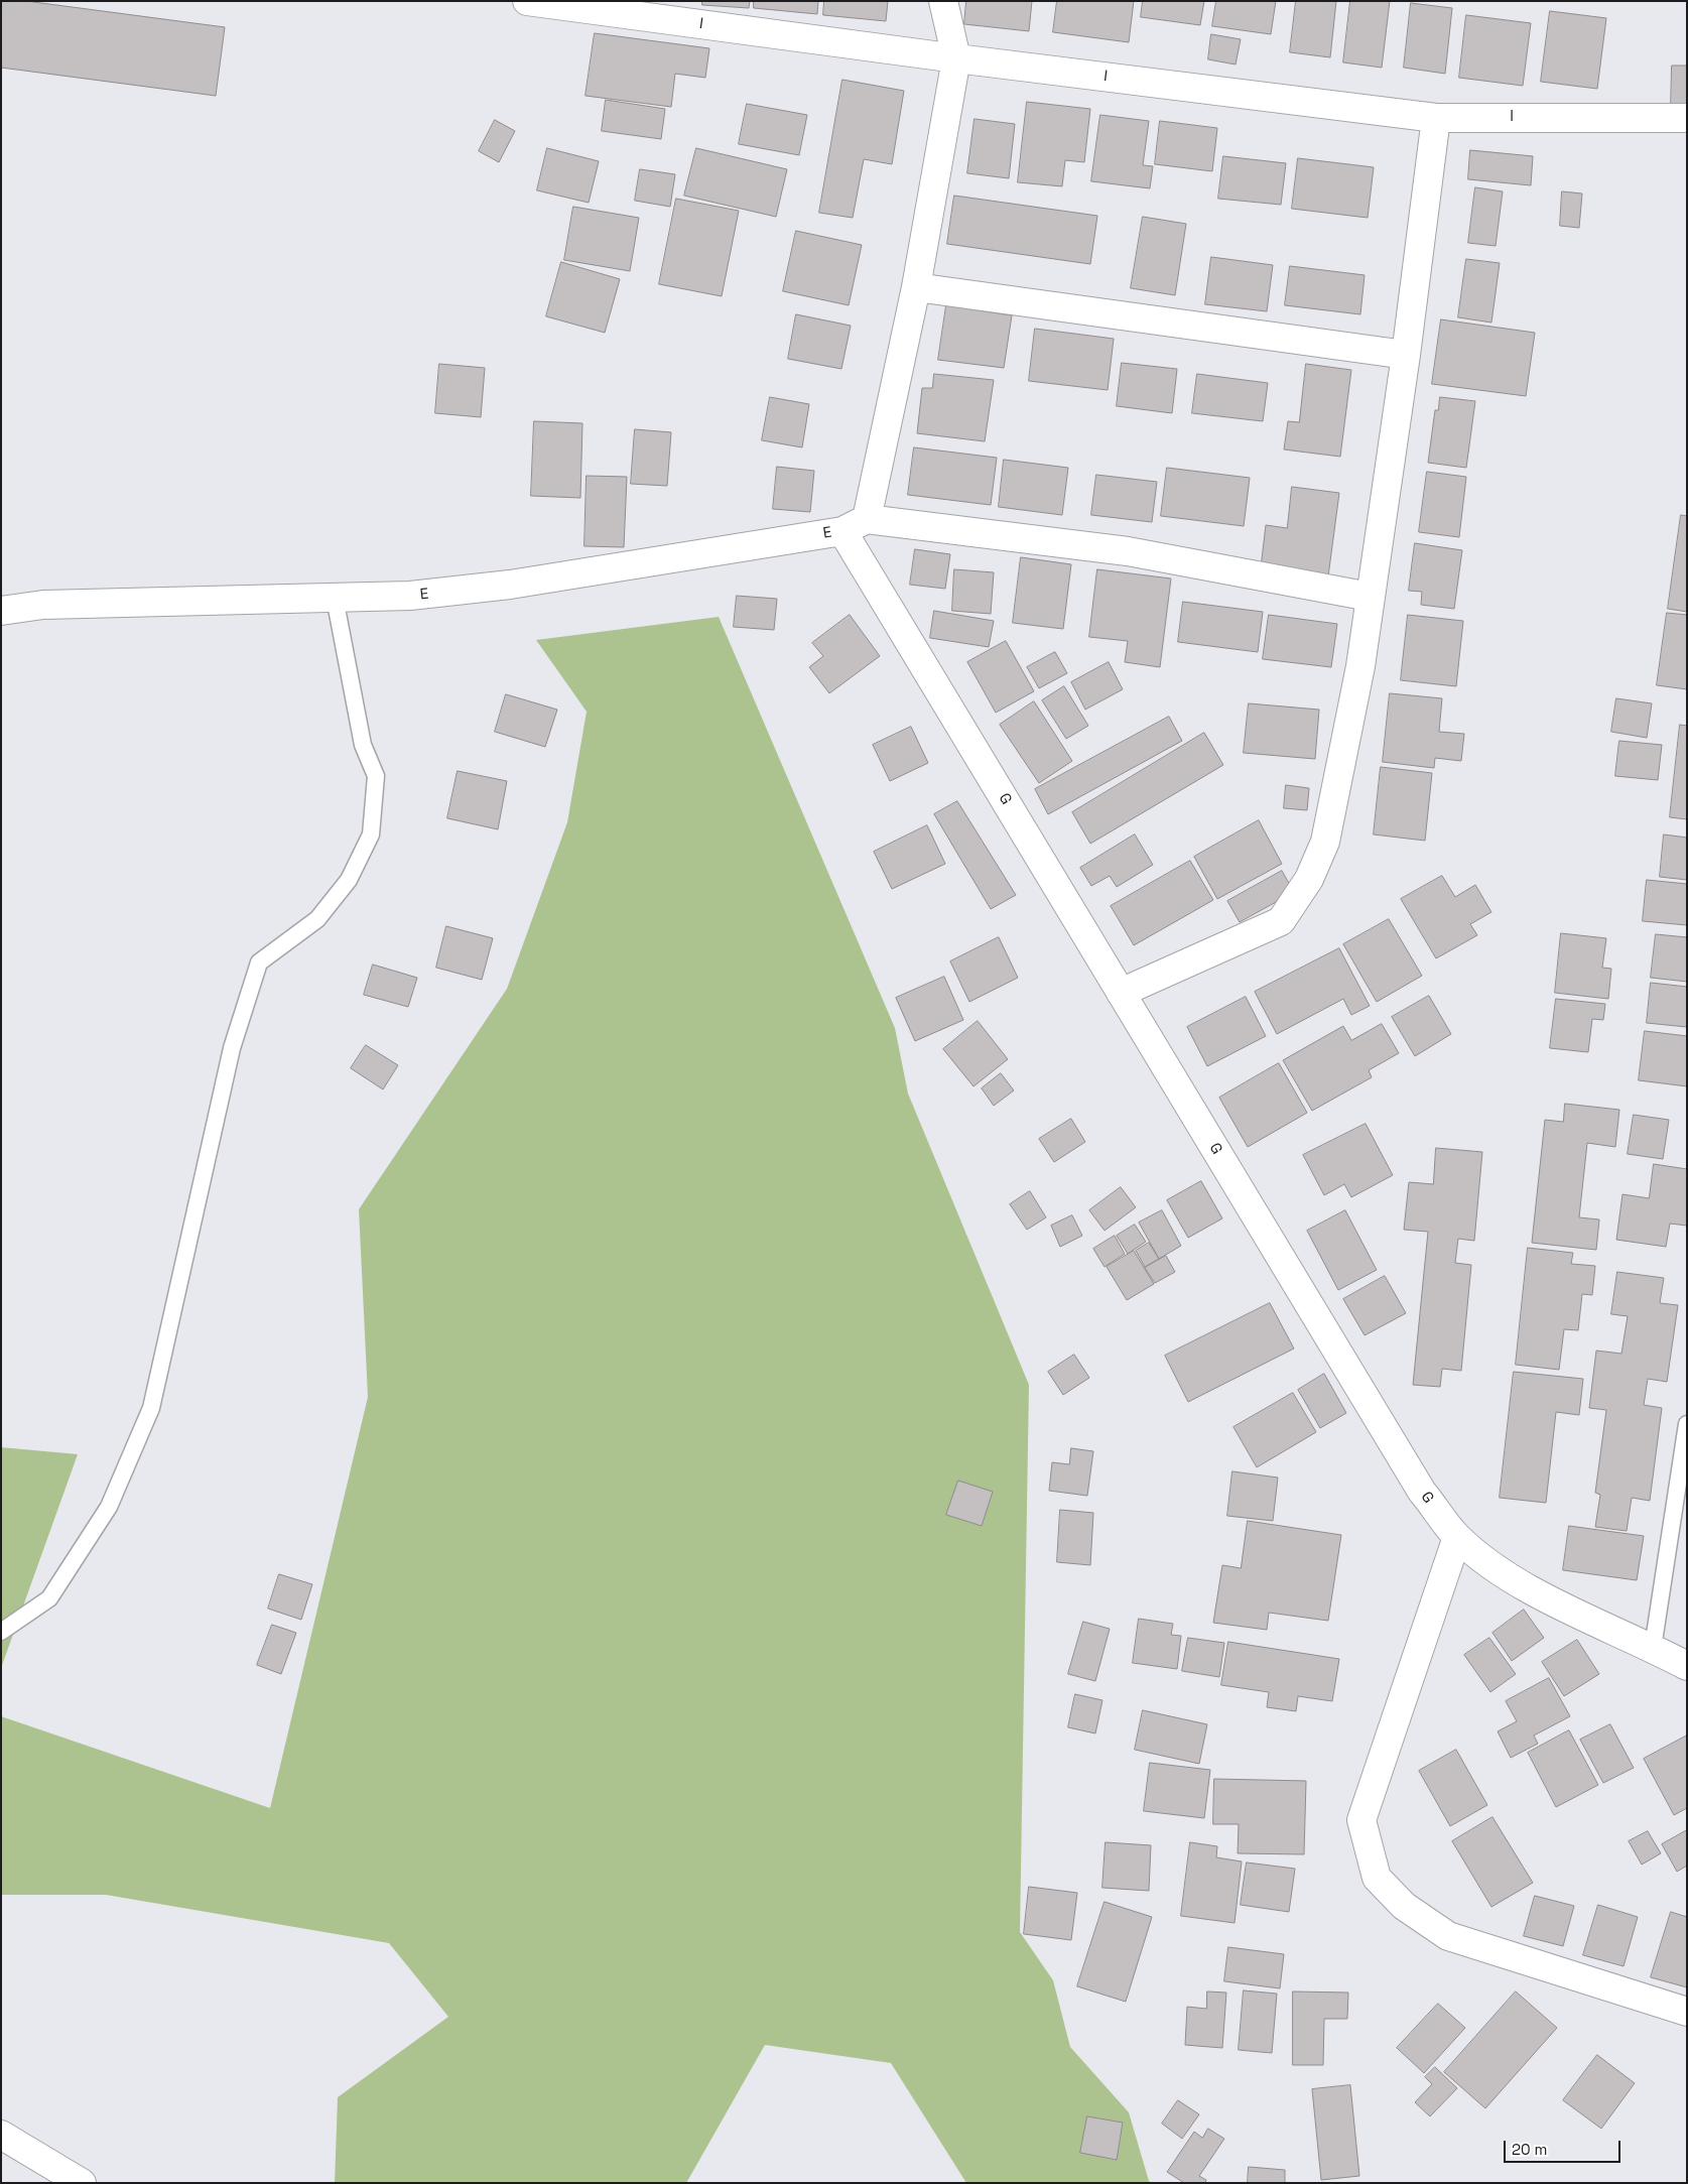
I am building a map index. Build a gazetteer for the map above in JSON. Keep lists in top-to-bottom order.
{
  "streets": {
    "street": ["I", "E", "G"]
  },
  "crossings": [
    ["E", "G"]
  ],
  "scale_bar": "20 m"
}
